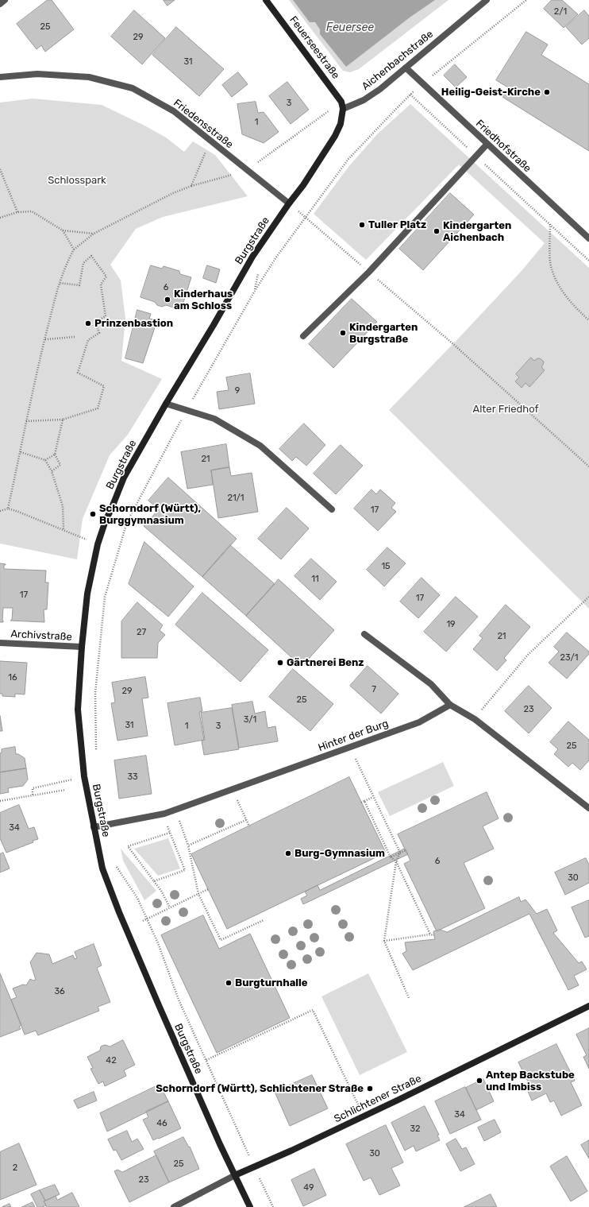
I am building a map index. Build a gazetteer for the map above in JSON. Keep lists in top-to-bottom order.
{
  "streets": {
    "main road": ["Feuerseestraße", "Burgstraße", "Schlichtener Straße"],
    "street": [
      "Aichenbachstraße",
      "Friedensstraße",
      "Friedhofstraße",
      "Archivstraße",
      "Hinter der Burg"
    ]
  },
  "crossings": [
    ["Feuerseestraße", "Aichenbachstraße"],
    ["Aichenbachstraße", "Friedhofstraße"],
    ["Friedensstraße", "Burgstraße"],
    ["Burgstraße", "Archivstraße"],
    ["Burgstraße", "Hinter der Burg"],
    ["Burgstraße", "Schlichtener Straße"]
  ],
  "water": ["Feuersee"],
  "parks": ["Schlosspark", "Alter Friedhof"],
  "places": [
    "Heilig-Geist-Kirche",
    "Tuller Platz",
    "Kindergarten Aichenbach",
    "Kinderhaus am Schloss",
    "Prinzenbastion",
    "Kindergarten Burgstraße",
    "Schorndorf (Württ), Burggymnasium",
    "Gärtnerei Benz",
    "Burg-Gymnasium",
    "Burgturnhalle",
    "Antep Backstube und Imbiss",
    "Schorndorf (Württ), Schlichtener Straße"
  ],
  "house_numbers": [
    "2/1",
    "25",
    "29",
    "31",
    "3",
    "1",
    "6",
    "9",
    "21",
    "21/1",
    "17",
    "15",
    "11",
    "17",
    "17",
    "19",
    "27",
    "21",
    "23/1",
    "16",
    "7",
    "29",
    "25",
    "23",
    "3/1",
    "31",
    "1",
    "3",
    "25",
    "33",
    "34",
    "6",
    "30",
    "36",
    "42",
    "34",
    "46",
    "32",
    "30",
    "25",
    "2",
    "23",
    "49"
  ]
}
